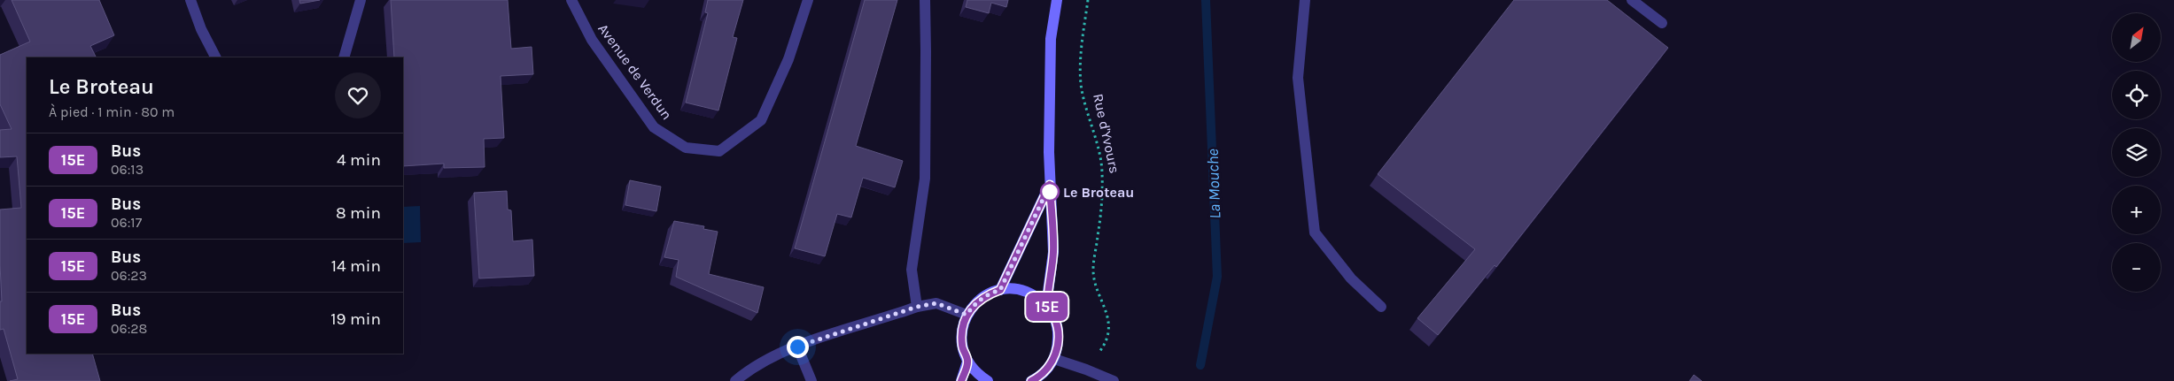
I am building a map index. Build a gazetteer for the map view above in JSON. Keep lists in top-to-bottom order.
{
  "streets": {
    "street": ["Avenue de Verdun"],
    "path": ["Rue d'Yvours"]
  },
  "water": ["La Mouche"],
  "places": ["Le Broteau"],
  "lines": ["bus line 15E"],
  "north": "top right",
  "page": {
    "on_map": "15E",
    "map_buttons": ["+", "−"],
    "heading": ["Le Broteau", "À pied · 1 min · 80 m"],
    "list": [
      {
        "mark": "15E",
        "name": "Bus",
        "note": "06:13",
        "value": "4 min"
      },
      {
        "mark": "15E",
        "name": "Bus",
        "note": "06:17",
        "value": "8 min"
      },
      {
        "mark": "15E",
        "name": "Bus",
        "note": "06:23",
        "value": "14 min"
      },
      {
        "mark": "15E",
        "name": "Bus",
        "note": "06:28",
        "value": "19 min"
      }
    ]
  }
}
